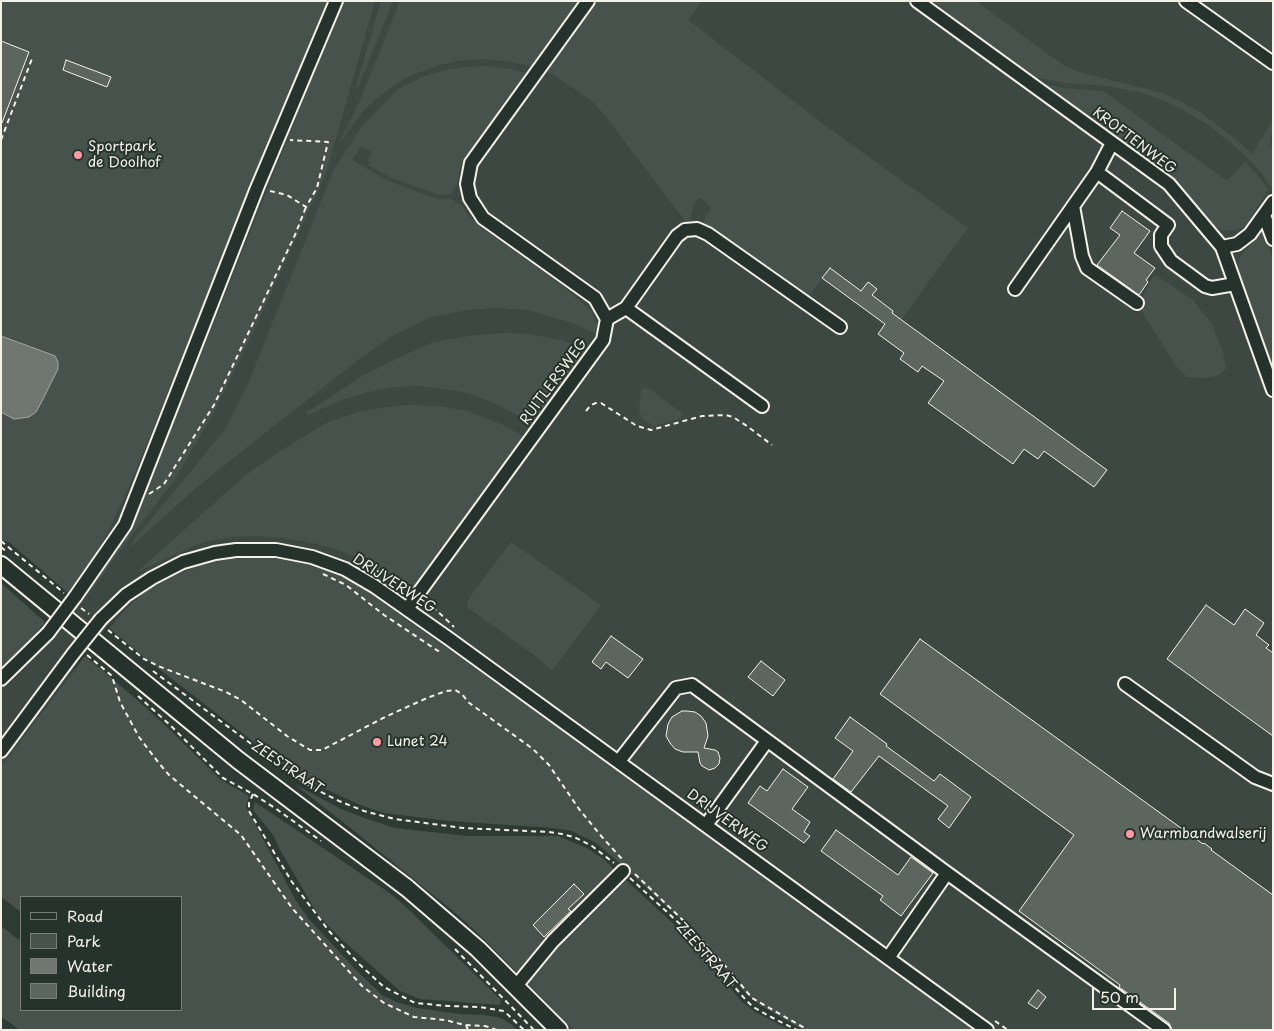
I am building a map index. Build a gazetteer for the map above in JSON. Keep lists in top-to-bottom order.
{
  "streets": {
    "main road": ["ZEESTRAAT"],
    "street": ["KROFTENWEG", "RUITLERSWEG", "DRIJVERWEG"]
  },
  "crossings": [
    ["RUITLERSWEG", "DRIJVERWEG"]
  ],
  "places": ["Sportpark de Doolhof", "Lunet 24", "Warmbandwalserij"],
  "legend": [
    "Road",
    "Park",
    "Water",
    "Building"
  ],
  "scale_bar": "50 m"
}
